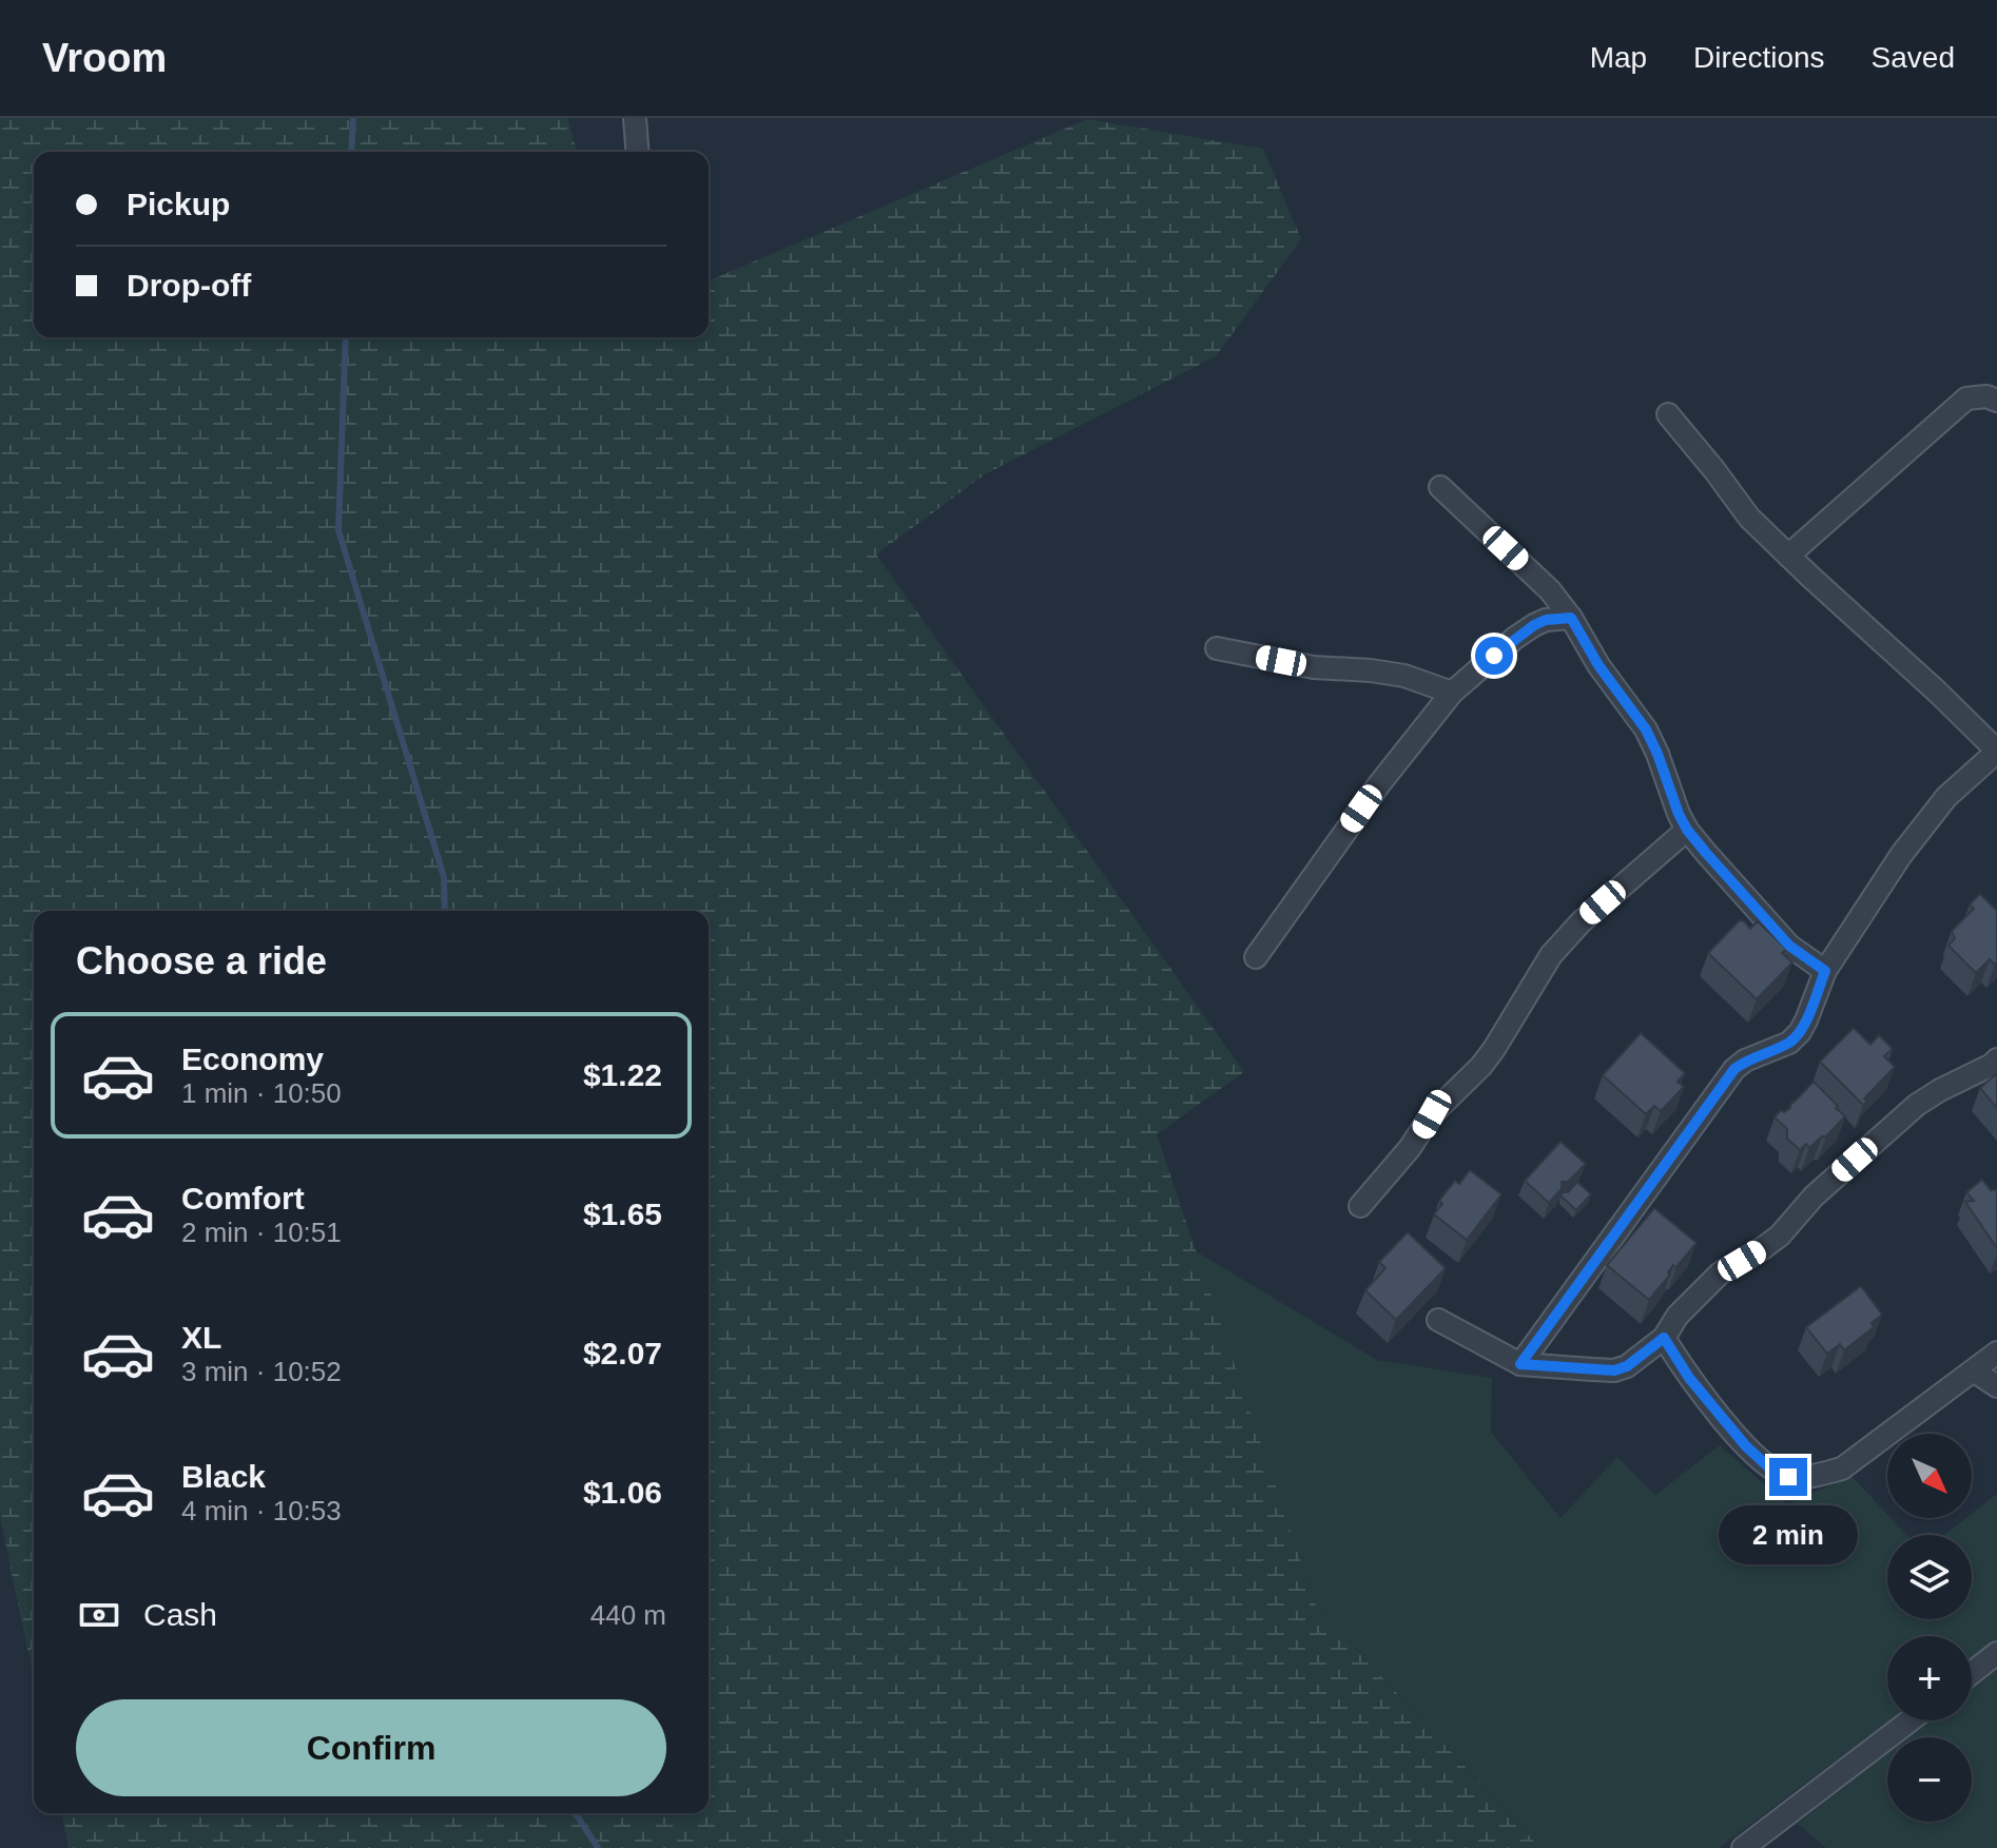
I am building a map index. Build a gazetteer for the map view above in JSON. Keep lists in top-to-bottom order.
{
  "north": "bottom right",
  "page": {
    "header": "Vroom",
    "nav": ["Map", "Directions", "Saved"],
    "banner": ["Pickup", "Drop-off"],
    "heading": "Choose a ride",
    "list": [
      {
        "name": "Economy",
        "note": "1 min · 10:50",
        "value": "$1.22"
      },
      {
        "name": "Comfort",
        "note": "2 min · 10:51",
        "value": "$1.65"
      },
      {
        "name": "XL",
        "note": "3 min · 10:52",
        "value": "$2.07"
      },
      {
        "name": "Black",
        "note": "4 min · 10:53",
        "value": "$1.06"
      }
    ],
    "map_buttons": ["+", "−"],
    "bubble": "2 min",
    "pay": ["Cash", "440 m"],
    "buttons": "Confirm"
  }
}
